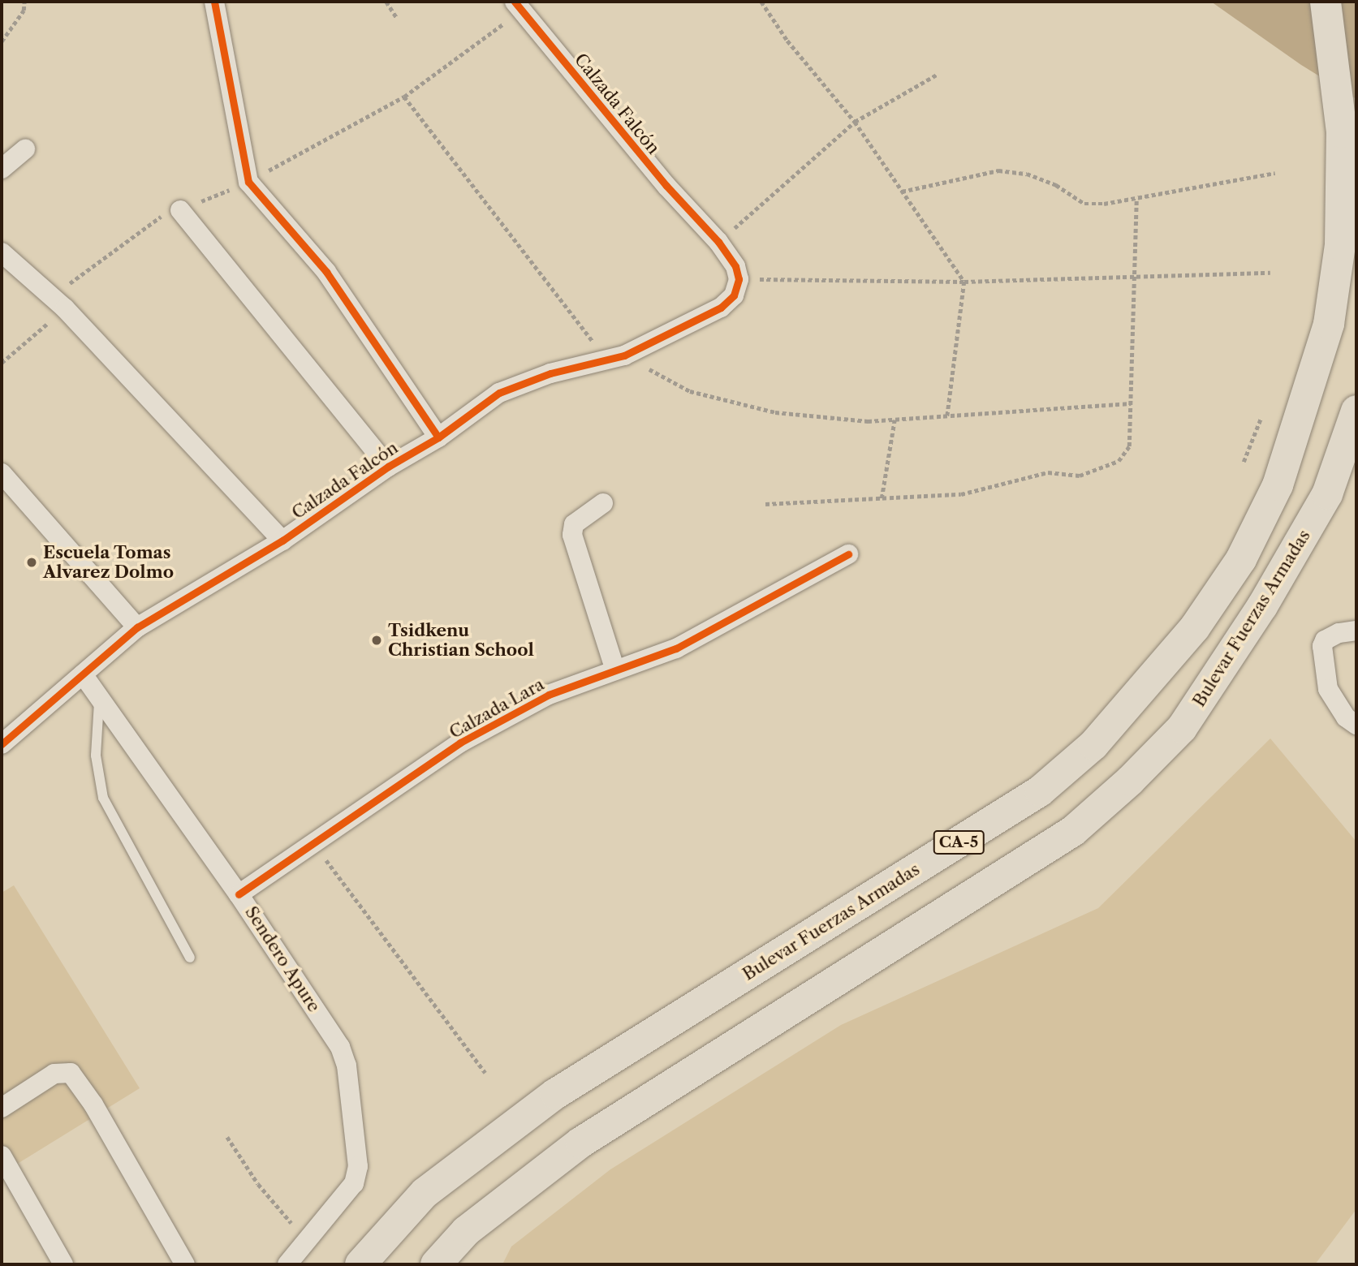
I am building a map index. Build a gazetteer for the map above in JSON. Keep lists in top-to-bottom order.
{
  "streets": {
    "highway": ["Bulevar Fuerzas Armadas", "CA-5"],
    "street": ["Calzada Falcón", "Calzada Lara", "Sendero Apure"]
  },
  "crossings": [
    ["Calzada Falcón", "Sendero Apure"],
    ["Calzada Lara", "Sendero Apure"]
  ],
  "places": ["Escuela Tomas Alvarez Dolmo", "Tsidkenu Christian School"]
}
